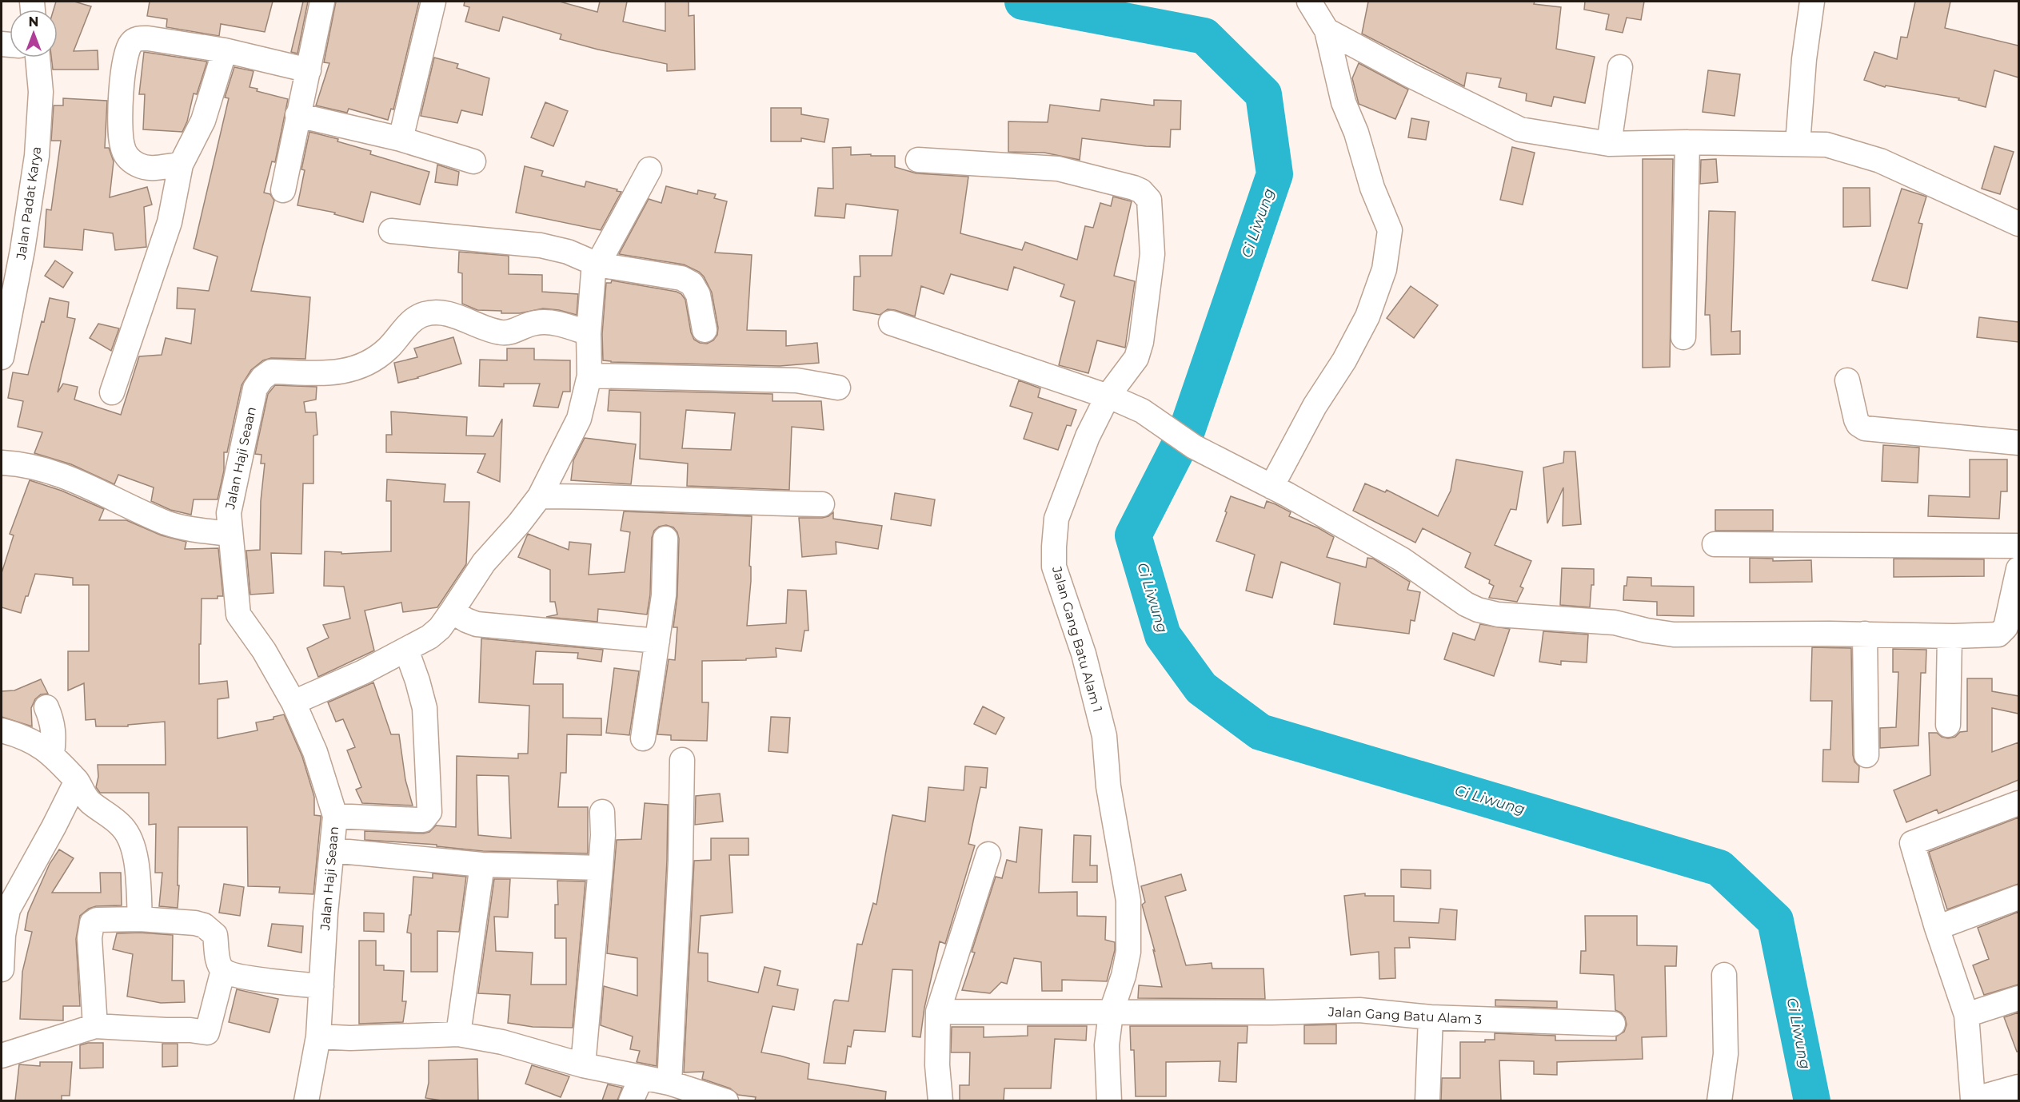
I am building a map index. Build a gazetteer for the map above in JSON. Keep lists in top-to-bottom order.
{
  "streets": {
    "street": [
      "Jalan Padat Karya",
      "Jalan Haji Seaan",
      "Jalan Gang Batu Alam 1",
      "Jalan Gang Batu Alam 3"
    ]
  },
  "crossings": [
    ["Jalan Gang Batu Alam 1", "Jalan Gang Batu Alam 3"]
  ],
  "water": ["Ci Liwung"],
  "north": "top"
}
